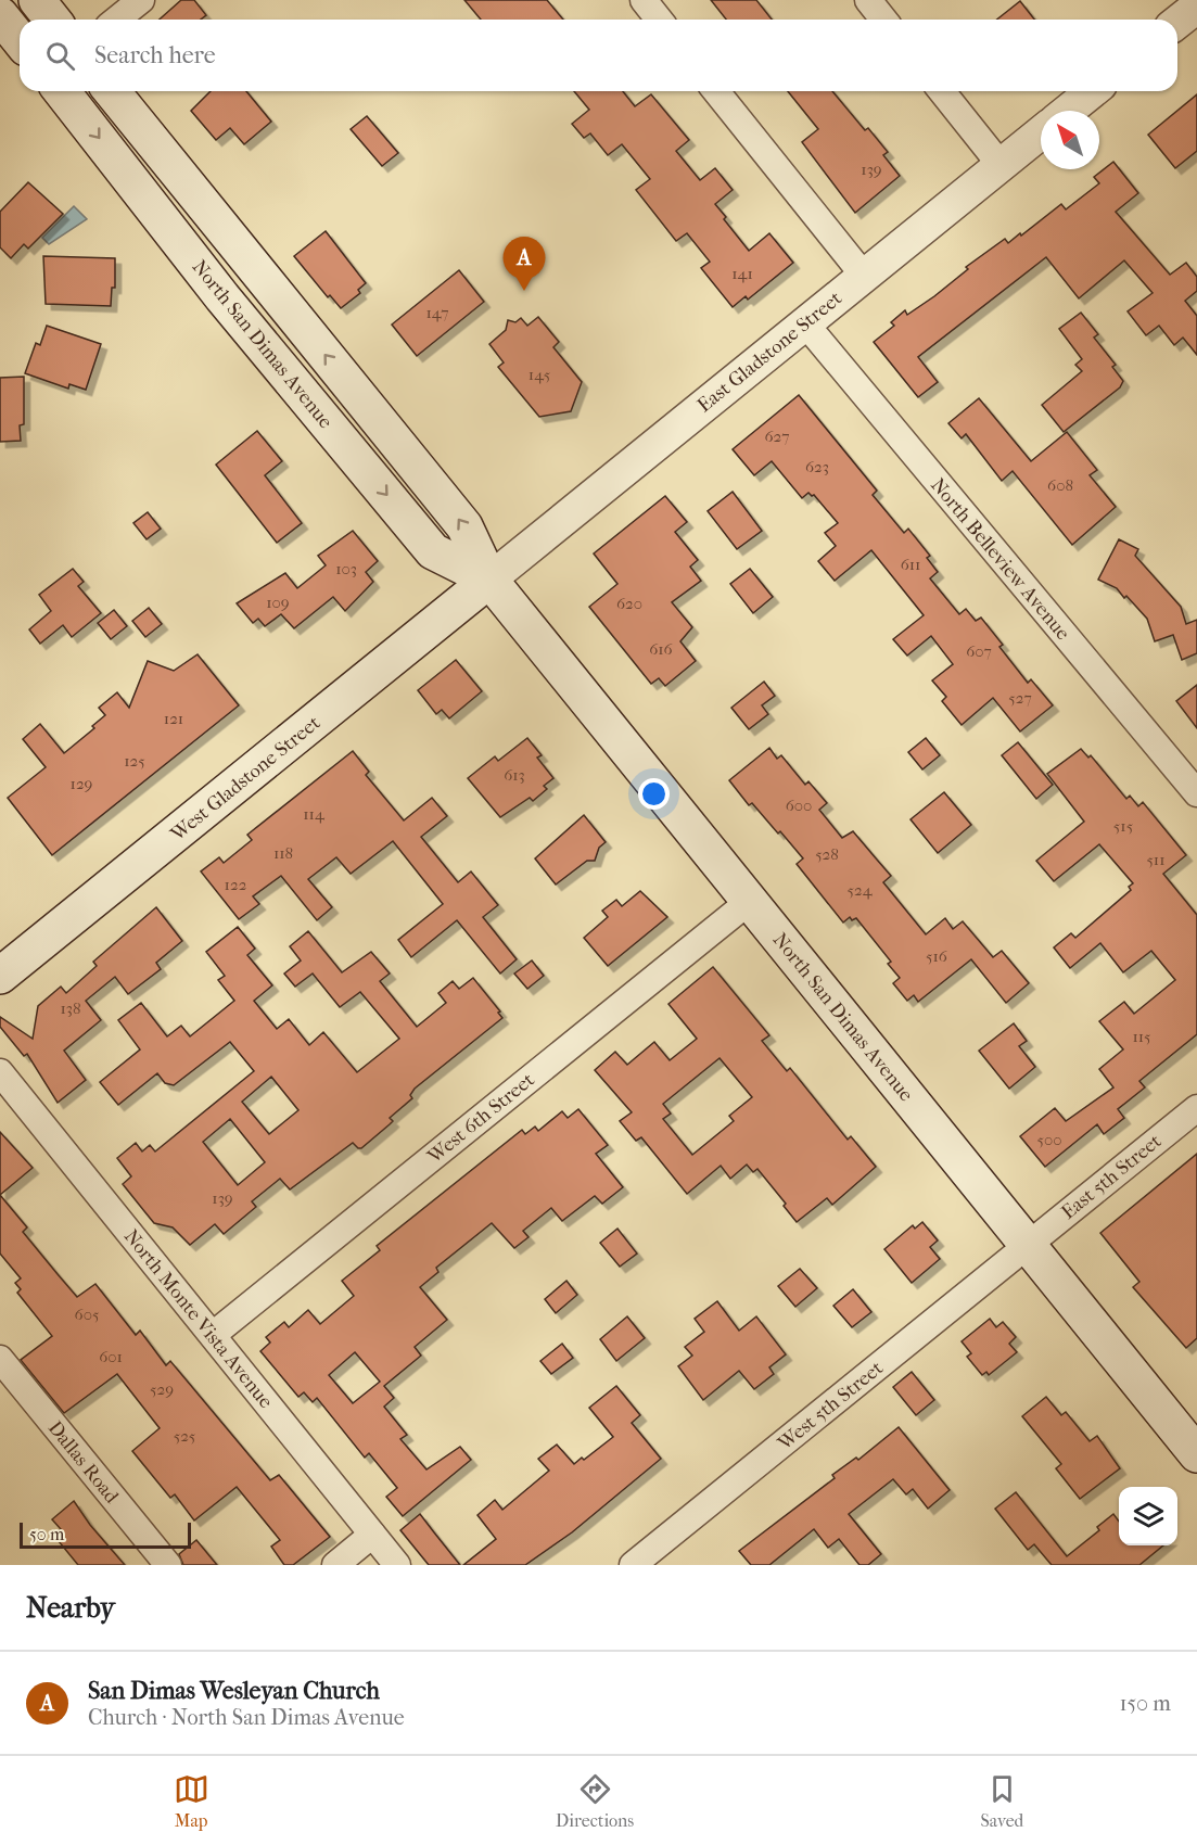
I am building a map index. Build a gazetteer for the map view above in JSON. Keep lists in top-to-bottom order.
{
  "streets": {
    "main road": ["North San Dimas Avenue", "West Gladstone Street"],
    "street": [
      "East Gladstone Street",
      "North Belleview Avenue",
      "West 6th Street",
      "East 5th Street",
      "North Monte Vista Avenue",
      "West 5th Street",
      "Dallas Road"
    ]
  },
  "crossings": [
    ["North San Dimas Avenue", "East Gladstone Street"],
    ["North San Dimas Avenue", "West Gladstone Street"],
    ["North San Dimas Avenue", "West 6th Street"],
    ["North San Dimas Avenue", "East 5th Street"],
    ["North San Dimas Avenue", "West 5th Street"],
    ["East Gladstone Street", "North Belleview Avenue"],
    ["East Gladstone Street", "West Gladstone Street"],
    ["West 6th Street", "North Monte Vista Avenue"],
    ["East 5th Street", "West 5th Street"]
  ],
  "house_numbers": [
    "139",
    "141",
    "147",
    "145",
    "627",
    "623",
    "608",
    "611",
    "103",
    "109",
    "620",
    "616",
    "607",
    "527",
    "121",
    "125",
    "613",
    "129",
    "600",
    "114",
    "515",
    "118",
    "528",
    "511",
    "122",
    "524",
    "516",
    "138",
    "115",
    "500",
    "139",
    "605",
    "601",
    "529",
    "525"
  ],
  "scale_bar": "50 m",
  "north": "top left",
  "page": {
    "search": "Search here",
    "pins": "A",
    "scale": "50 m",
    "heading": "Nearby",
    "list": [
      {
        "mark": "A",
        "name": "San Dimas Wesleyan Church",
        "note": "Church · North San Dimas Avenue",
        "value": "150 m"
      }
    ],
    "nav": ["Map", "Directions", "Saved"]
  }
}
